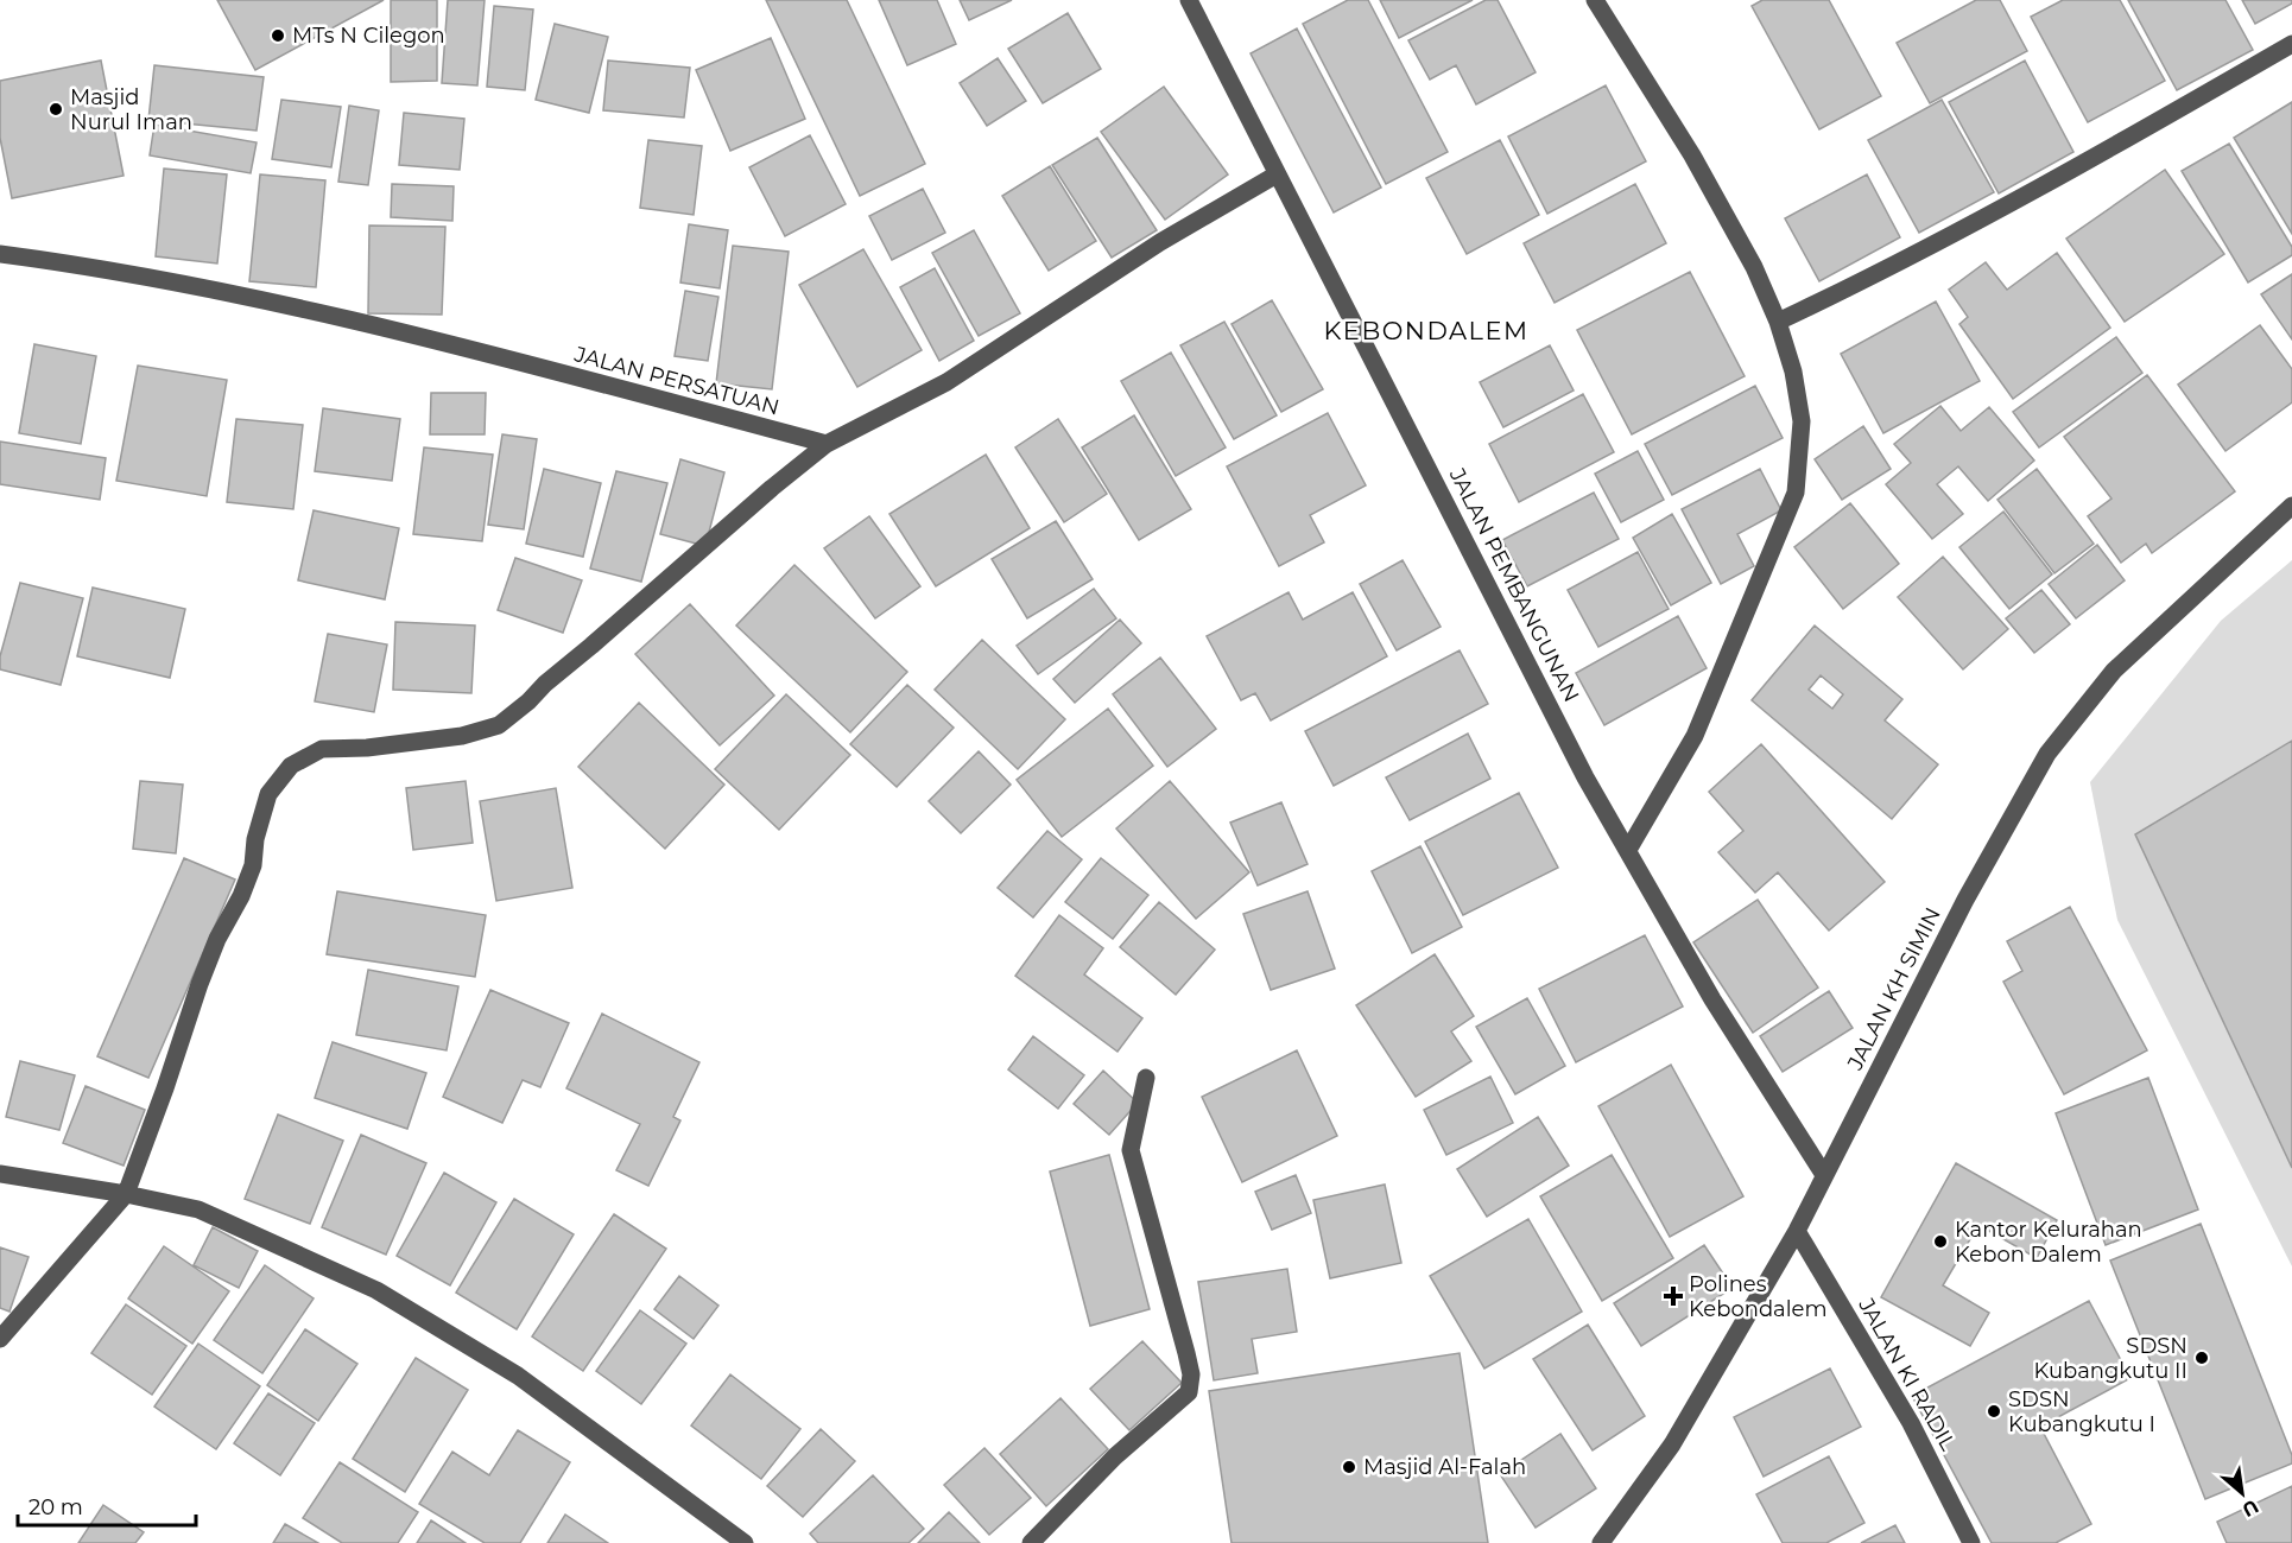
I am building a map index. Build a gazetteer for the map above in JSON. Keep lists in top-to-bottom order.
{
  "streets": {
    "street": [
      "JALAN PERSATUAN",
      "JALAN PEMBANGUNAN",
      "JALAN KH SIMIN",
      "JALAN KI RADIL"
    ]
  },
  "crossings": [
    ["JALAN PEMBANGUNAN", "JALAN KH SIMIN"],
    ["JALAN KH SIMIN", "JALAN KI RADIL"]
  ],
  "districts": ["KEBONDALEM"],
  "places": {
    "other": [
      "MTs N Cilegon",
      "Masjid Nurul Iman",
      "Kantor Kelurahan Kebon Dalem",
      "SDSN Kubangkutu II",
      "SDSN Kubangkutu I",
      "Masjid Al-Falah"
    ],
    "health": ["Polines Kebondalem"]
  },
  "scale_bar": "20 m",
  "north": "bottom right"
}
